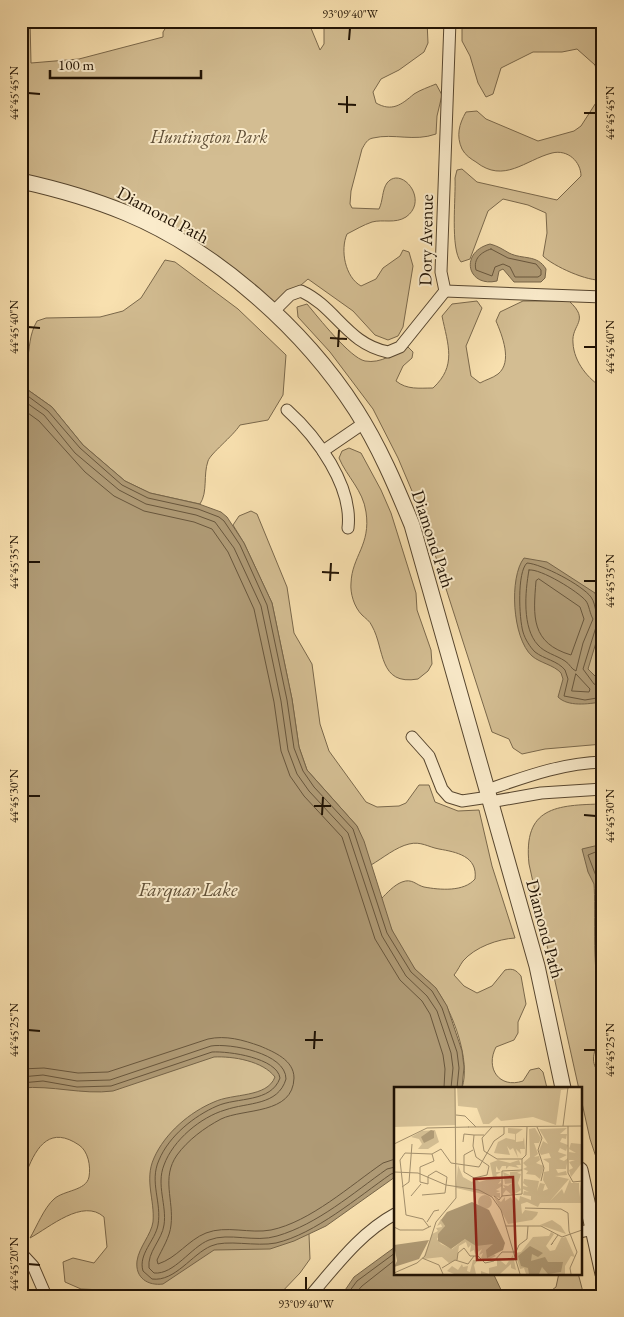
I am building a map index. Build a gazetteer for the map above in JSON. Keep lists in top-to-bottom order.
{
  "streets": {
    "street": ["Diamond Path", "Dory Avenue"]
  },
  "crossings": [
    ["Diamond Path", "Dory Avenue"]
  ],
  "water": ["Farquar Lake"],
  "parks": ["Huntington Park"],
  "scale_bar": "100 m",
  "coordinates": [
    "93°09'40\"W",
    "44°45'45\"N",
    "44°45'40\"N",
    "44°45'35\"N",
    "44°45'30\"N",
    "44°45'25\"N",
    "44°45'20\"N"
  ]
}
